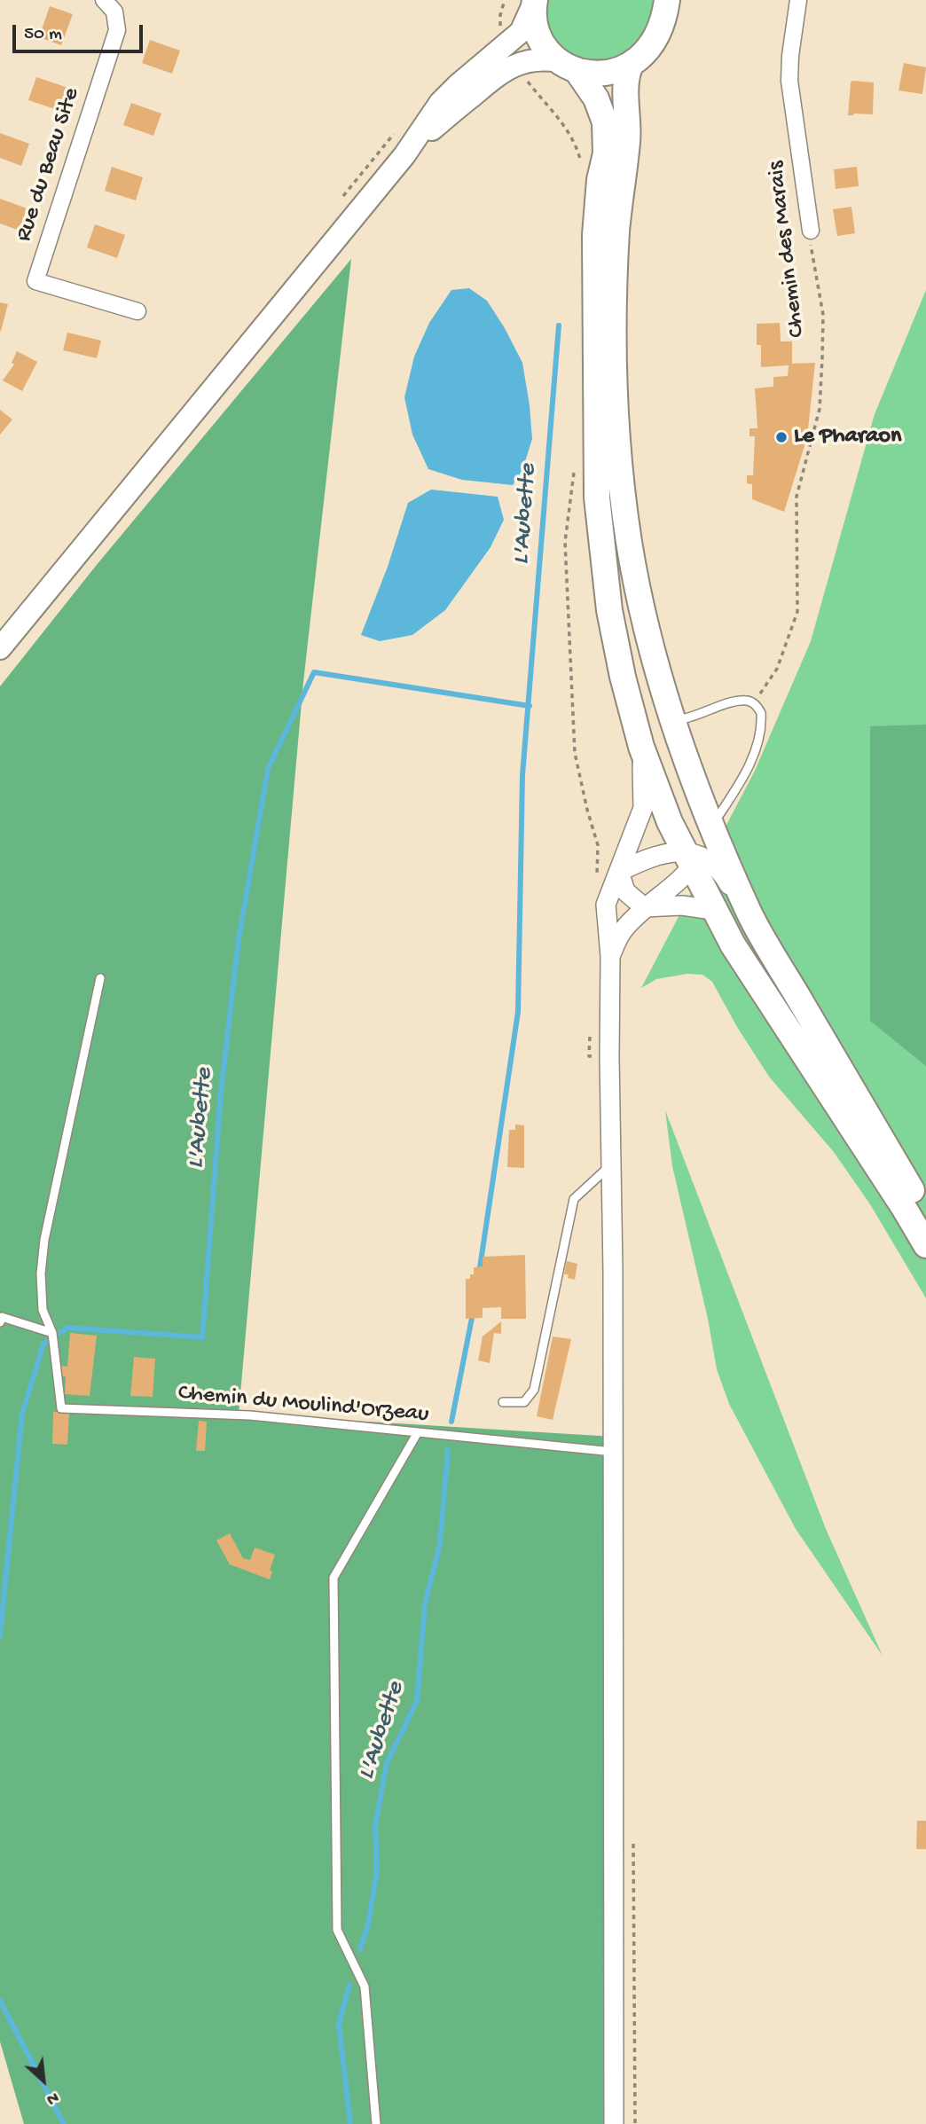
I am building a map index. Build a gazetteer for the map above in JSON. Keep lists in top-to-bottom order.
{
  "streets": {
    "street": ["Rue du Beau Site", "Chemin des Marais"],
    "lane": ["Chemin du Moulind'Orzeau"]
  },
  "water": ["L'Aubette"],
  "places": ["Le Pharaon"],
  "scale_bar": "50 m",
  "north": "bottom right"
}
